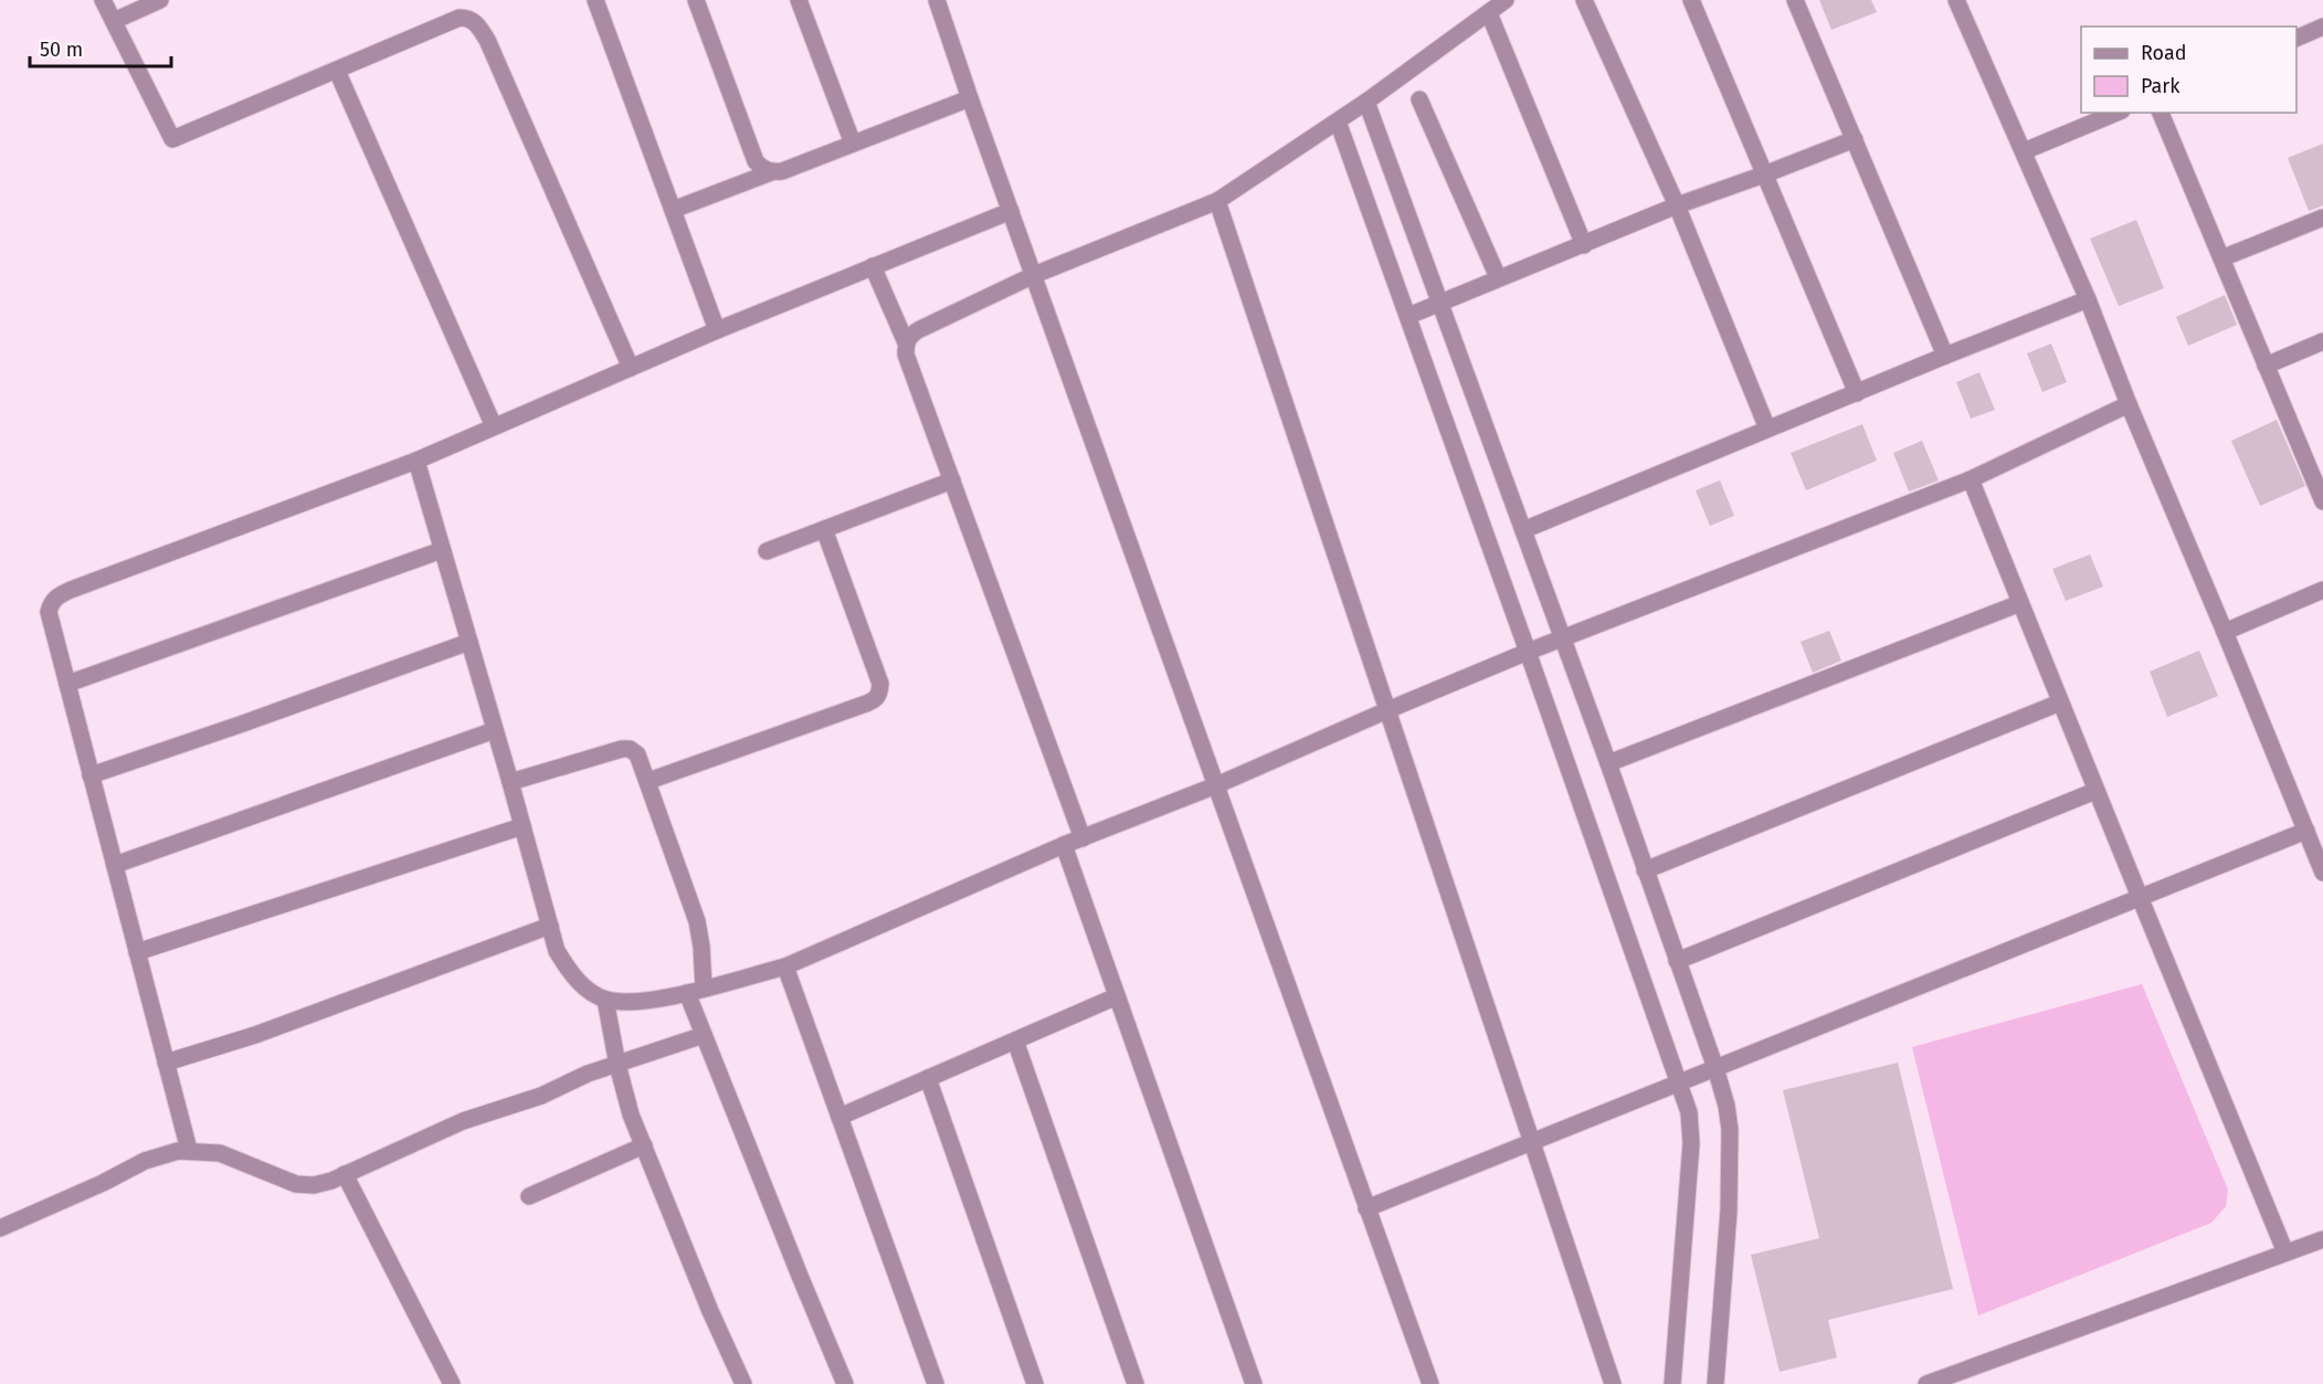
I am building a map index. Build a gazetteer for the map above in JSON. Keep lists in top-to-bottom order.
{
  "legend": ["Road", "Park"],
  "scale_bar": "50 m"
}
